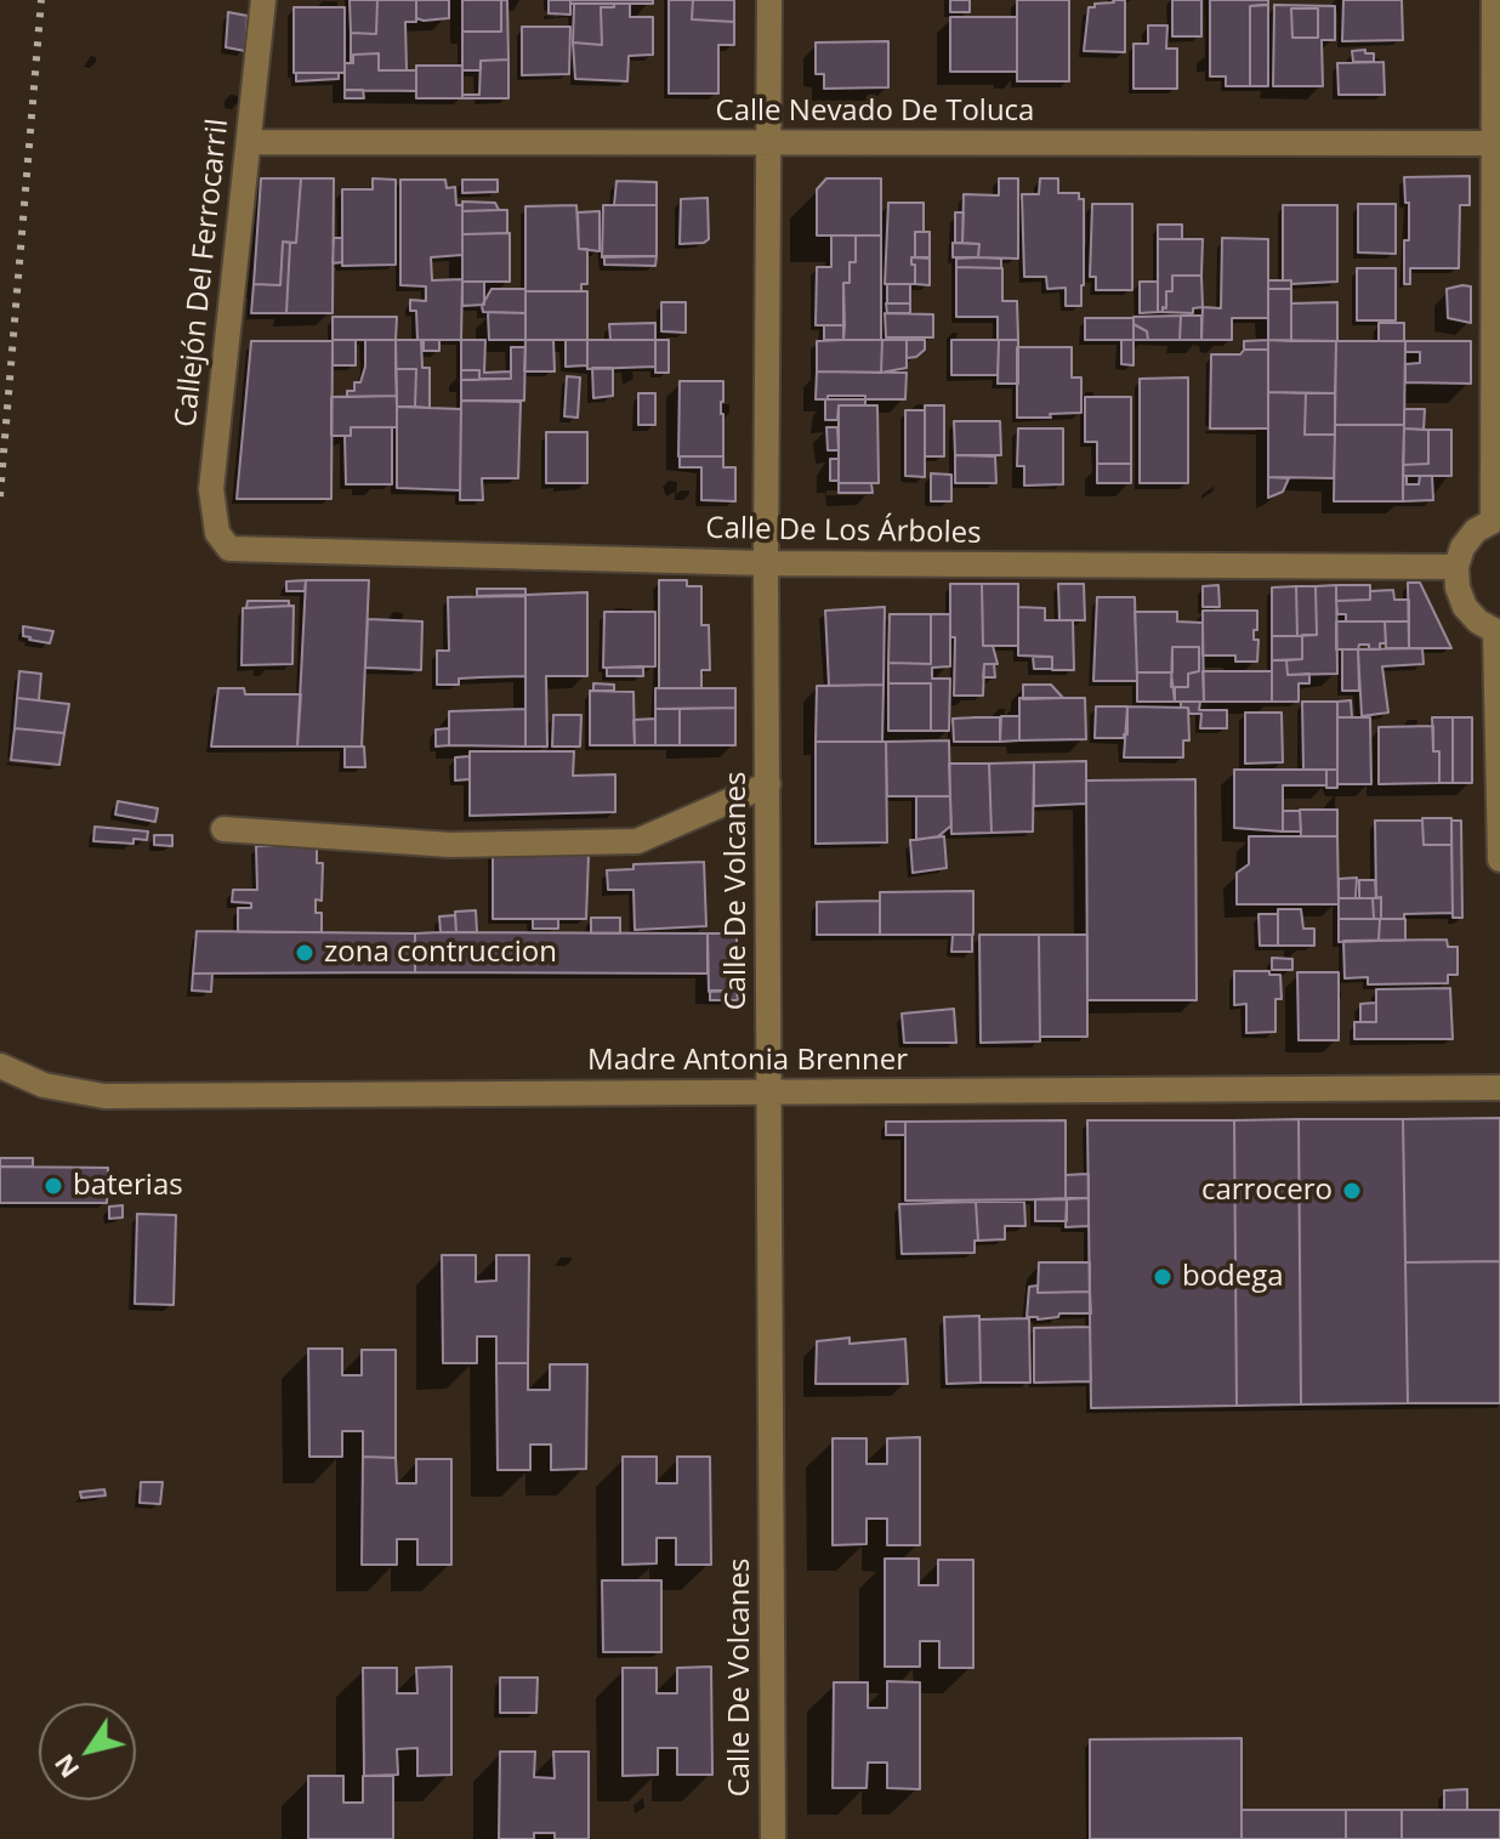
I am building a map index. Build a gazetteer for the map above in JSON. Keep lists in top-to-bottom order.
{
  "streets": {
    "street": [
      "Calle Nevado De Toluca",
      "Callejón Del Ferrocarril",
      "Calle De Los Árboles",
      "Calle De Volcanes",
      "Madre Antonia Brenner"
    ]
  },
  "crossings": [
    ["Calle Nevado De Toluca", "Callejón Del Ferrocarril"],
    ["Calle Nevado De Toluca", "Calle De Volcanes"],
    ["Callejón Del Ferrocarril", "Calle De Los Árboles"],
    ["Calle De Los Árboles", "Calle De Volcanes"],
    ["Calle De Volcanes", "Madre Antonia Brenner"]
  ],
  "places": [
    "zona contruccion",
    "baterias",
    "carrocero",
    "bodega"
  ],
  "north": "bottom left"
}
